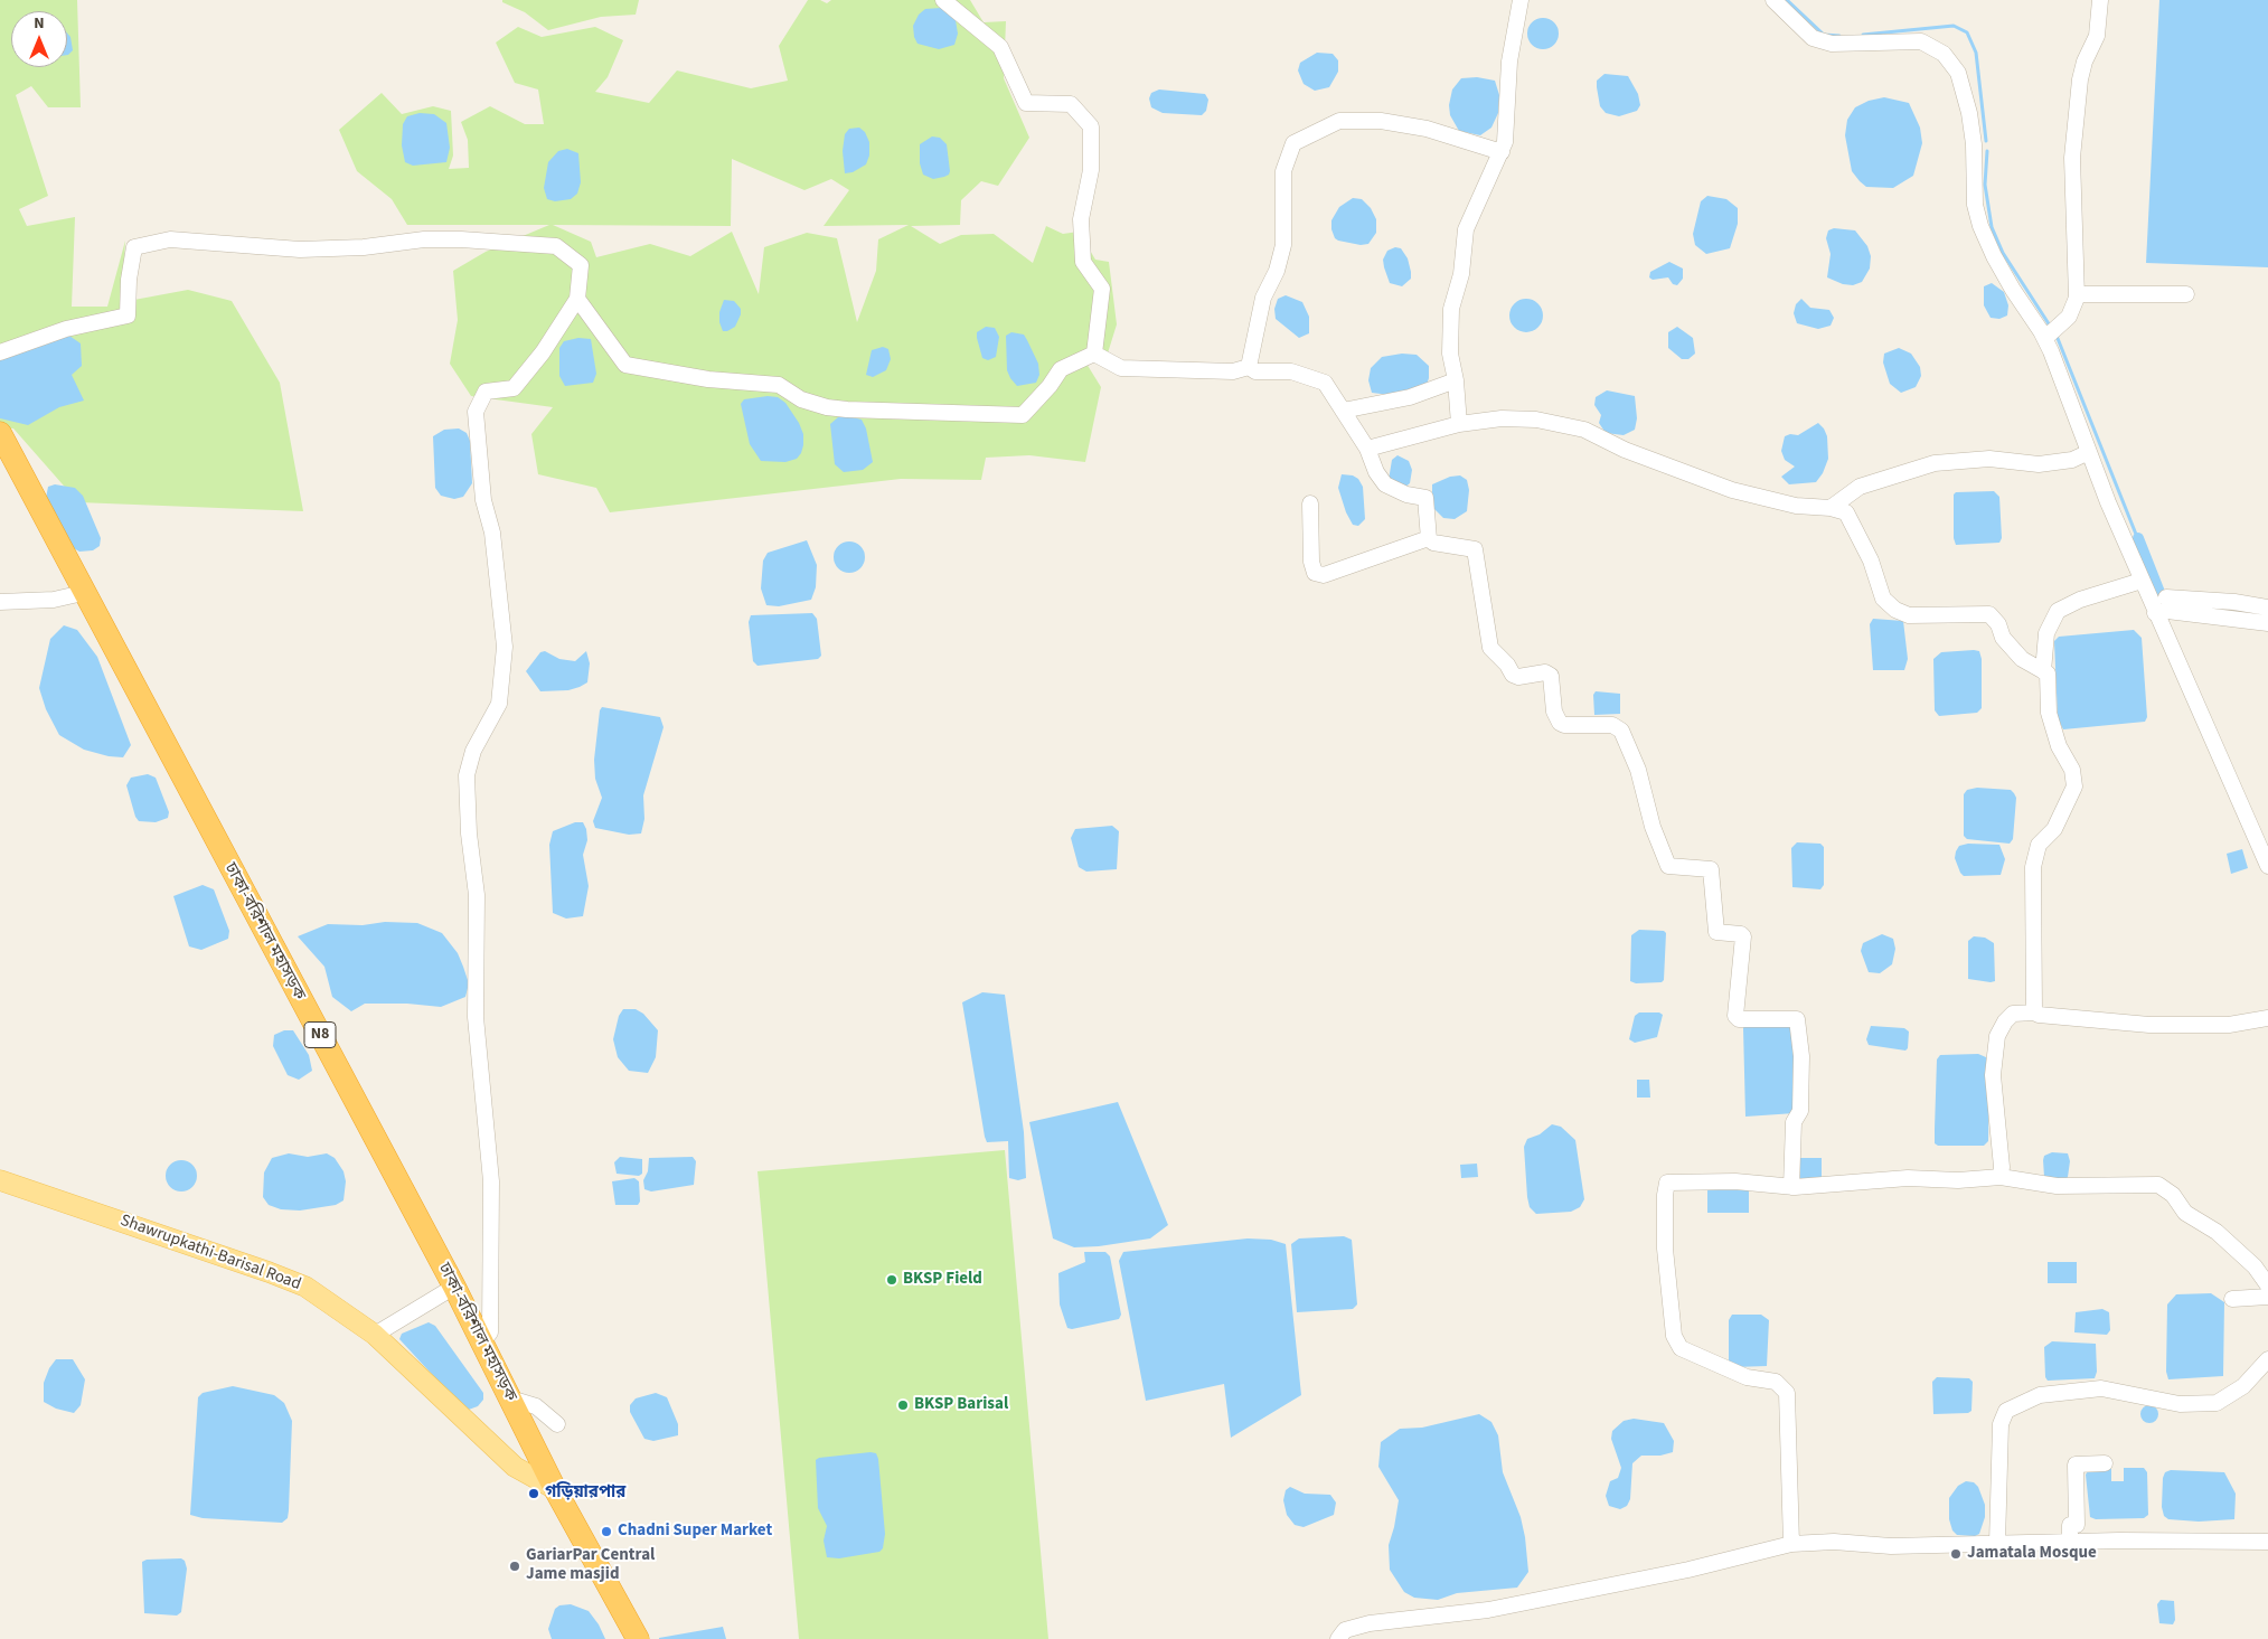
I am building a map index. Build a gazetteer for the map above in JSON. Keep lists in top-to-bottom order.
{
  "streets": {
    "highway": ["ঢাকা-বরিশাল মহাসড়ক", "N8"],
    "main road": ["Shawrupkathi-Barisal Road"]
  },
  "crossings": [
    ["ঢাকা-বরিশাল মহাসড়ক", "Shawrupkathi-Barisal Road"]
  ],
  "places": [
    "BKSP Field",
    "BKSP Barisal",
    "গড়িয়ারপার",
    "Chadni Super Market",
    "Jamatala Mosque",
    "GariarPar Central Jame masjid"
  ],
  "north": "top"
}
